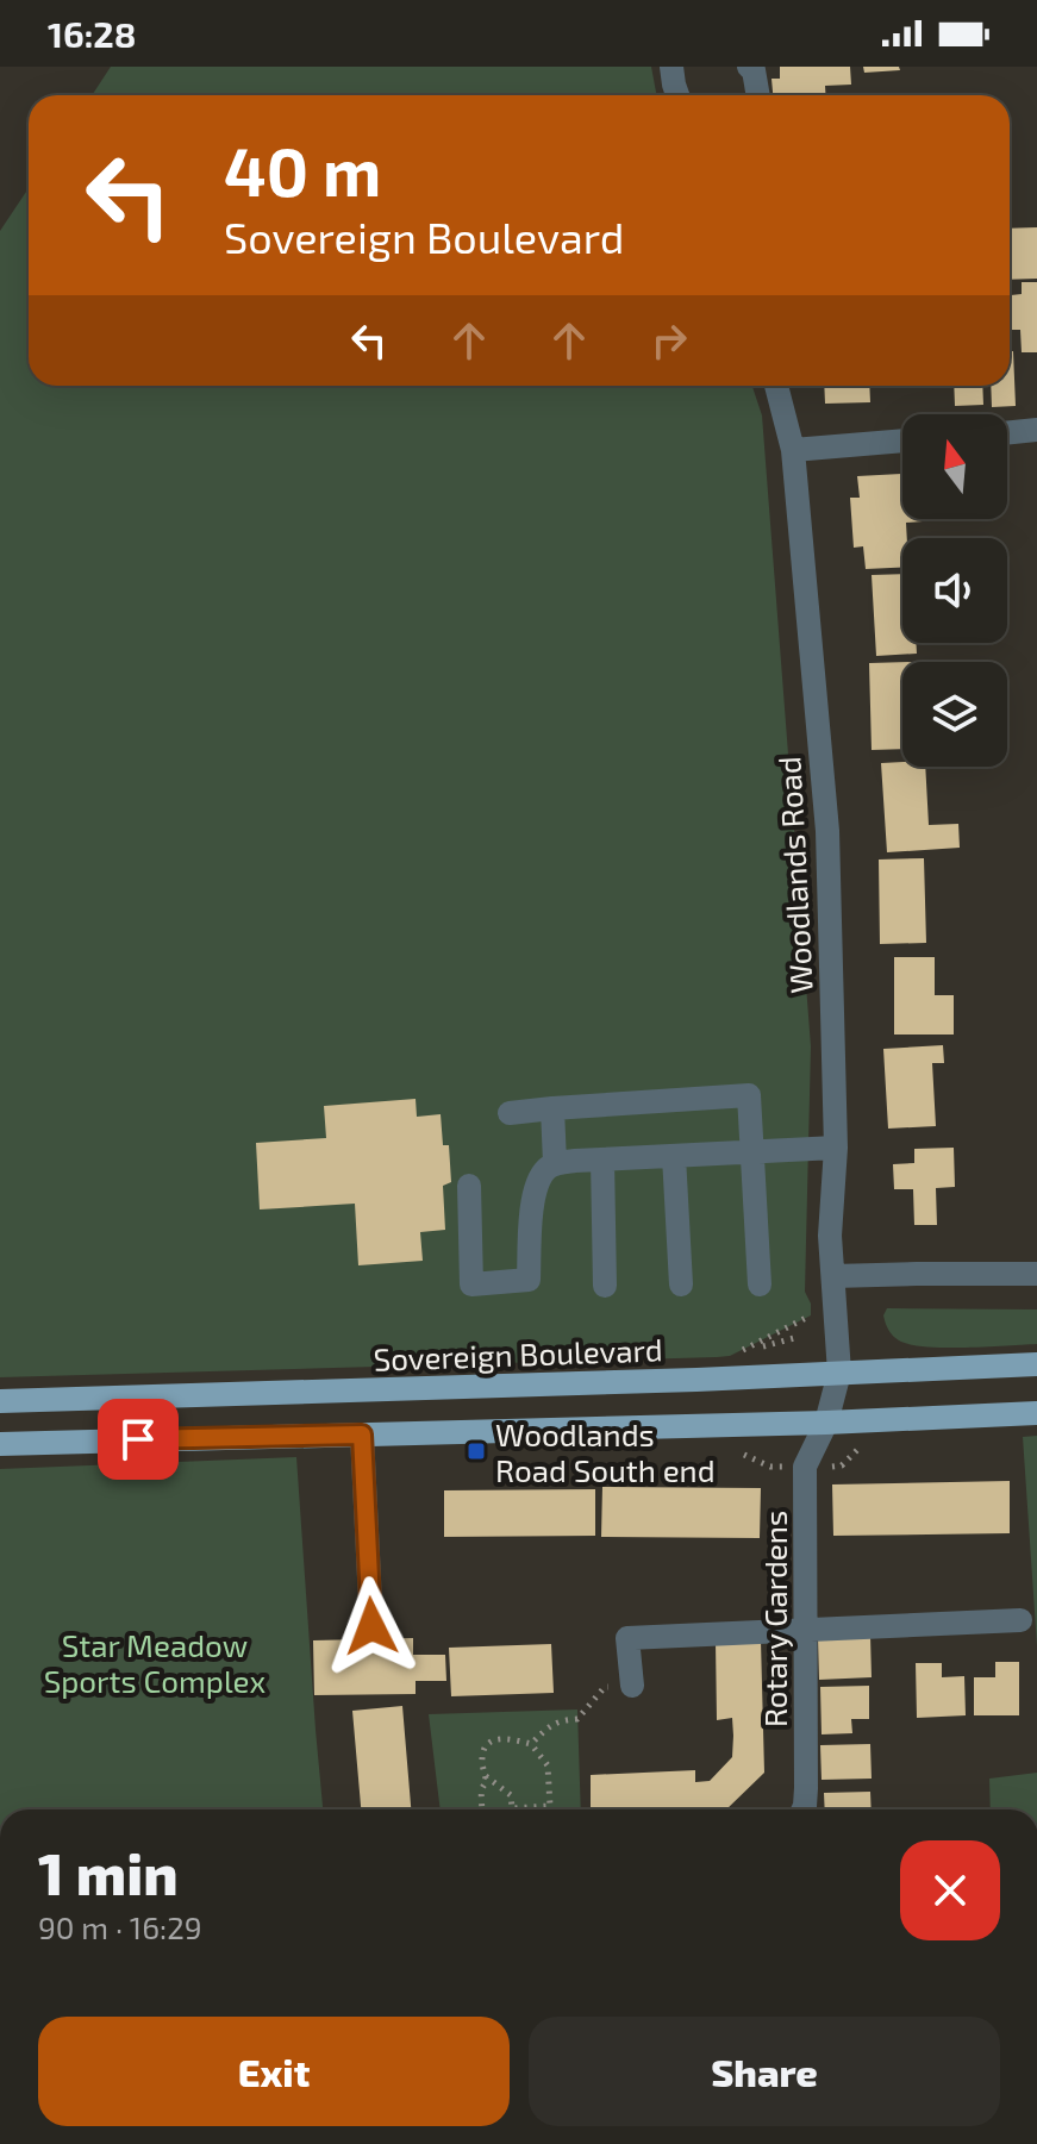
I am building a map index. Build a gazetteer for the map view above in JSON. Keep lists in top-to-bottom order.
{
  "streets": {
    "main road": ["Sovereign Boulevard"],
    "street": ["Woodlands Road", "Rotary Gardens"]
  },
  "crossings": [
    ["Woodlands Road", "Sovereign Boulevard"],
    ["Woodlands Road", "Rotary Gardens"],
    ["Sovereign Boulevard", "Rotary Gardens"]
  ],
  "parks": ["Star Meadow Sports Complex"],
  "places": {
    "transit": ["Woodlands Road South end"]
  },
  "north": "top",
  "page": {
    "status": "16:28",
    "turn": ["40 m", "Sovereign Boulevard"],
    "heading": ["1 min", "90 m · 16:29"],
    "buttons": ["Exit", "Share"]
  }
}
